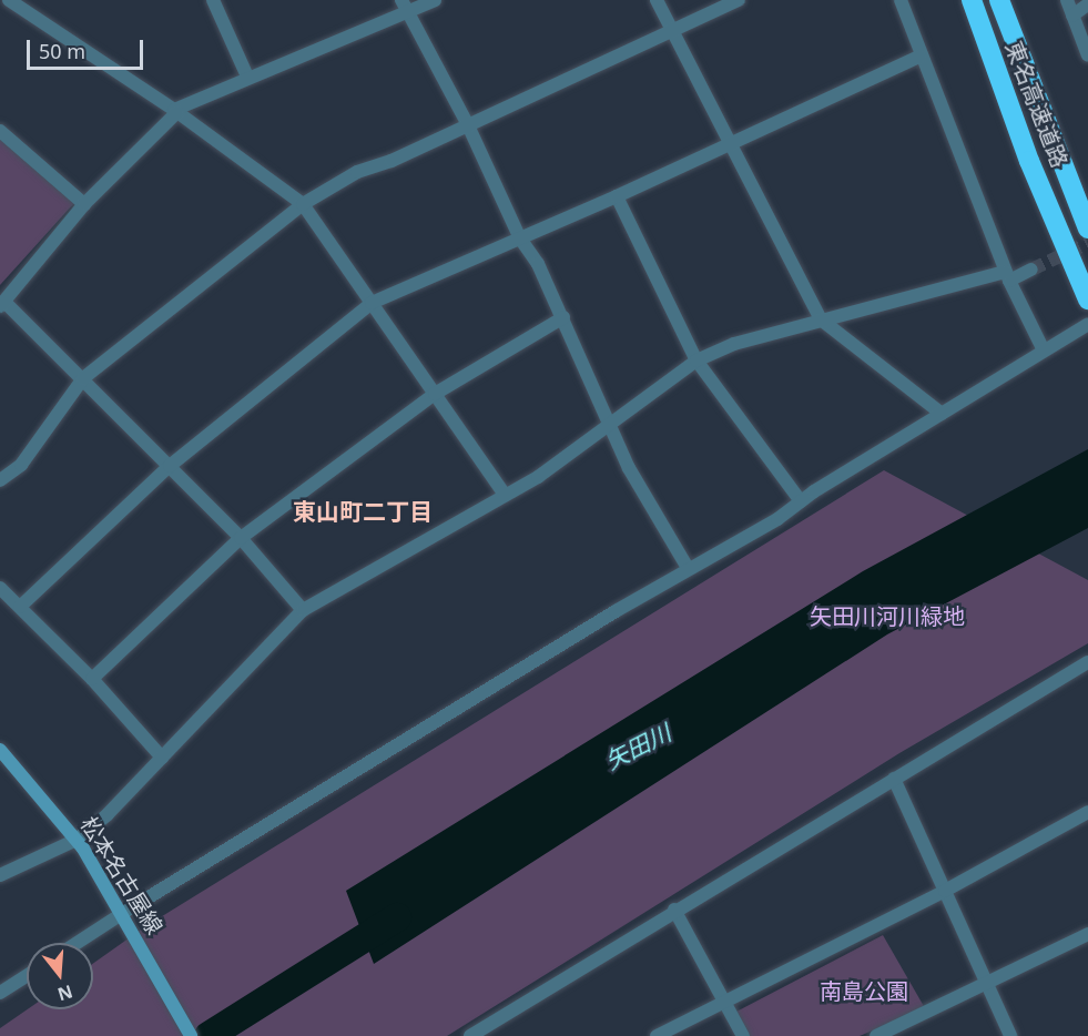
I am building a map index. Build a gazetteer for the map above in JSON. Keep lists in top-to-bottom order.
{
  "streets": {
    "highway": ["東名高速道路"],
    "main road": ["松本名古屋線"]
  },
  "districts": ["東山町二丁目"],
  "water": ["矢田川"],
  "parks": ["矢田川河川緑地", "南島公園"],
  "scale_bar": "50 m",
  "north": "bottom"
}
